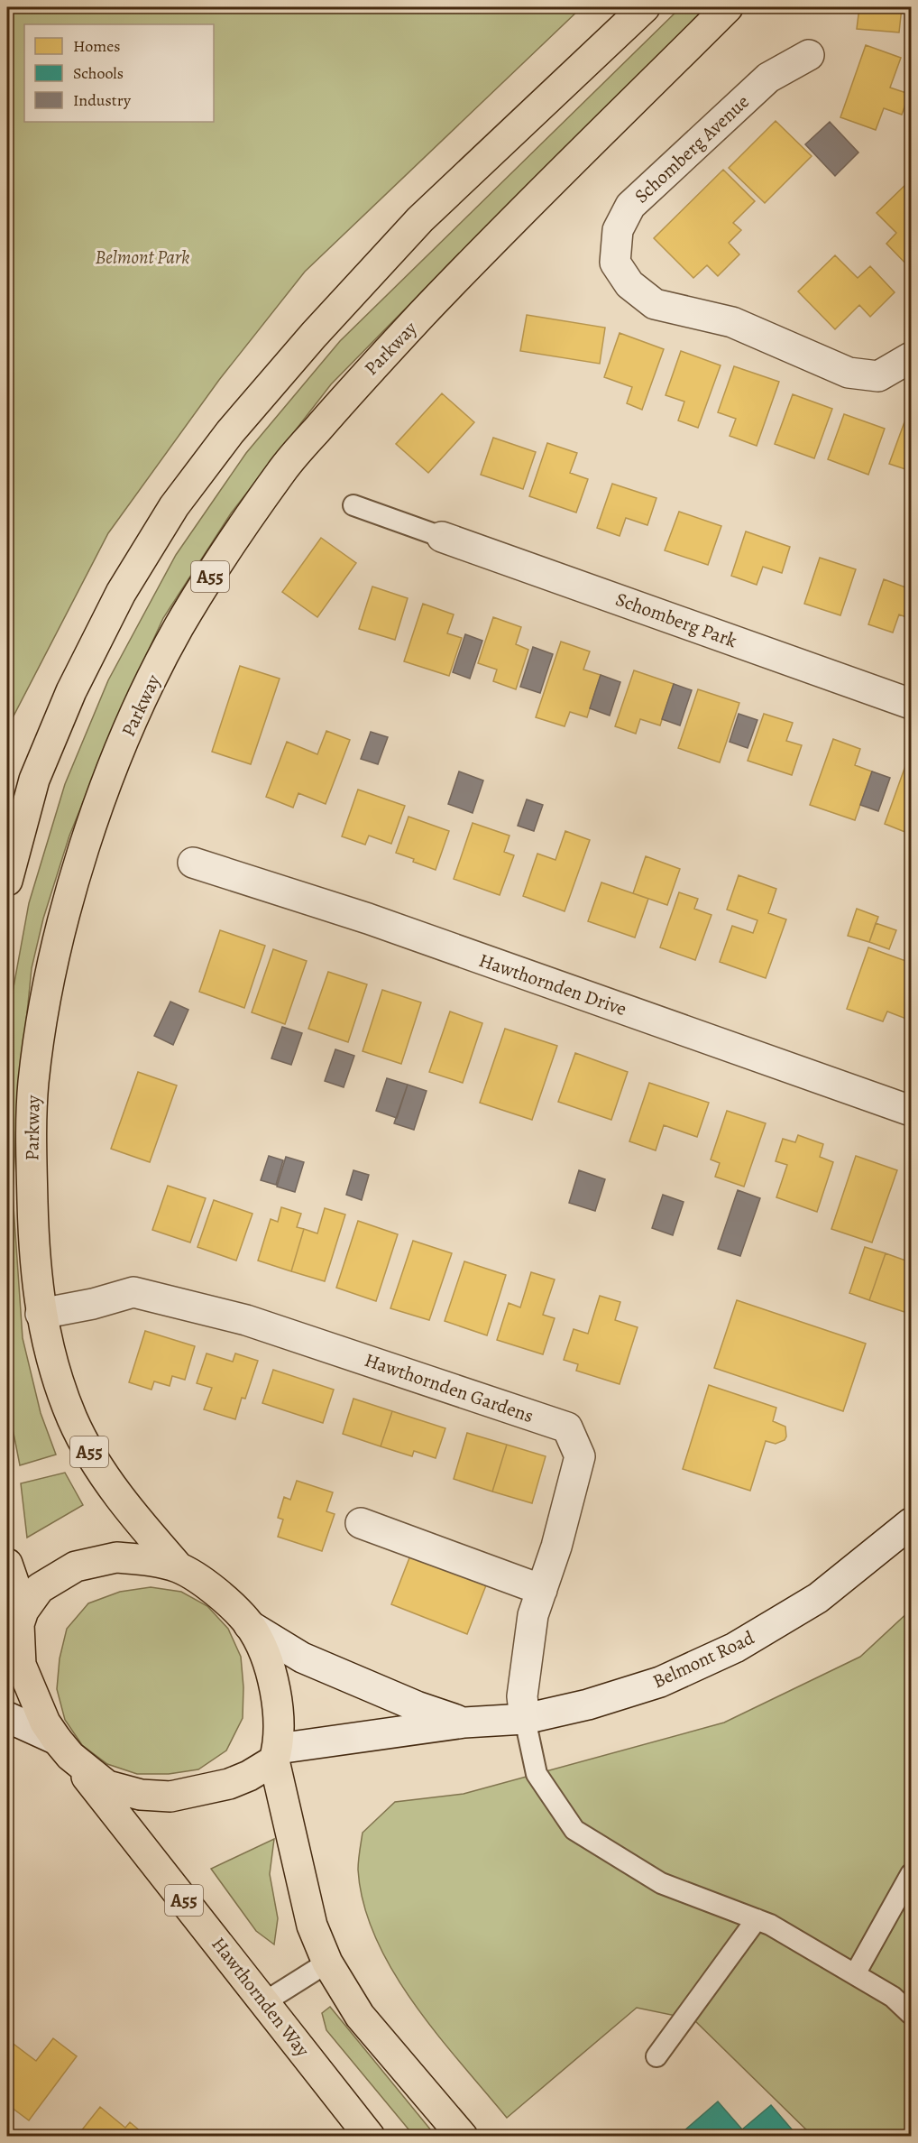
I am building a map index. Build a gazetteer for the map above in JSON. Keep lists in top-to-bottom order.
{
  "streets": {
    "highway": ["Parkway", "A55", "Hawthornden Way"],
    "street": [
      "Schomberg Avenue",
      "Schomberg Park",
      "Hawthornden Drive",
      "Hawthornden Gardens",
      "Belmont Road"
    ]
  },
  "crossings": [
    ["Parkway", "A55"],
    ["Parkway", "Hawthornden Gardens"],
    ["A55", "Belmont Road"],
    ["A55", "Hawthornden Way"],
    ["Hawthornden Gardens", "Belmont Road"]
  ],
  "parks": ["Belmont Park"],
  "legend": ["Homes", "Schools", "Industry"]
}
